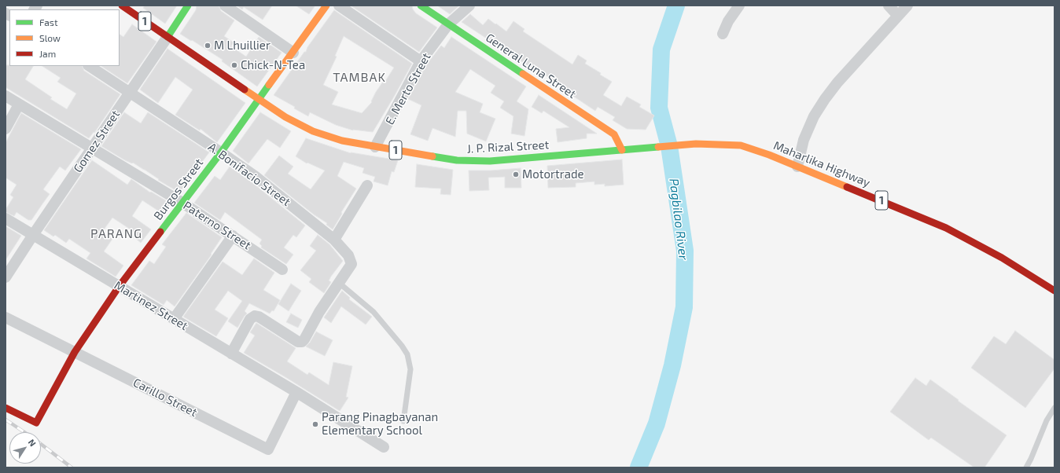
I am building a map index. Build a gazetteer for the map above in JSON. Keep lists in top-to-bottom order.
{
  "streets": {
    "main road": [
      "1",
      "General Luna Street",
      "Gomez Street",
      "J. P. Rizal Street",
      "Maharlika Highway",
      "Burgos Street"
    ],
    "street": [
      "E. Merto Street",
      "A. Bonifacio Street",
      "Paterno Street",
      "Martinez Street",
      "Carillo Street"
    ]
  },
  "crossings": [
    ["General Luna Street", "E. Merto Street"],
    ["General Luna Street", "J. P. Rizal Street"],
    ["E. Merto Street", "J. P. Rizal Street"],
    ["Gomez Street", "J. P. Rizal Street"],
    ["Gomez Street", "A. Bonifacio Street"],
    ["Gomez Street", "Paterno Street"],
    ["Gomez Street", "Martinez Street"],
    ["J. P. Rizal Street", "Maharlika Highway"],
    ["J. P. Rizal Street", "Burgos Street"],
    ["A. Bonifacio Street", "Burgos Street"],
    ["A. Bonifacio Street", "Martinez Street"],
    ["Burgos Street", "Paterno Street"],
    ["Burgos Street", "Martinez Street"],
    ["Burgos Street", "Carillo Street"],
    ["Martinez Street", "Carillo Street"]
  ],
  "districts": ["TAMBAK", "PARANG"],
  "water": ["Pagbilao River"],
  "places": [
    "M Lhuillier",
    "Chick-N-Tea",
    "Motortrade",
    "Parang Pinagbayanan Elementary School"
  ],
  "legend": ["Fast", "Slow", "Jam"],
  "north": "top right"
}
